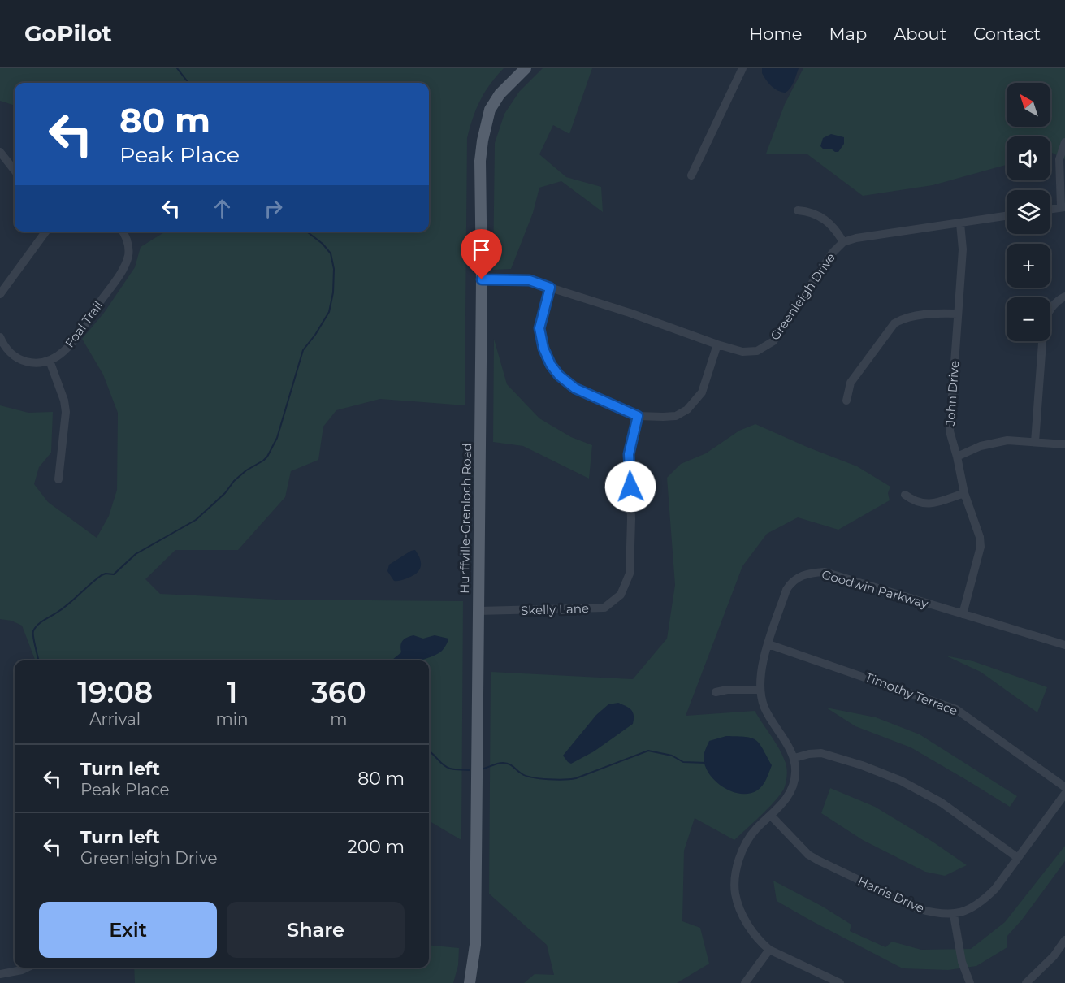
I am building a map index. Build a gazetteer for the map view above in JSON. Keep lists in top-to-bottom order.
{
  "streets": {
    "main road": ["Hurffville-Grenloch Road"],
    "street": [
      "Greenleigh Drive",
      "Foal Trail",
      "John Drive",
      "Goodwin Parkway",
      "Skelly Lane",
      "Timothy Terrace",
      "Harris Drive"
    ]
  },
  "crossings": [
    ["Greenleigh Drive", "John Drive"],
    ["Greenleigh Drive", "Hurffville-Grenloch Road"],
    ["John Drive", "Goodwin Parkway"],
    ["Hurffville-Grenloch Road", "Skelly Lane"],
    ["Goodwin Parkway", "Timothy Terrace"]
  ],
  "north": "top left",
  "page": {
    "header": "GoPilot",
    "nav": [
      "Home",
      "Map",
      "About",
      "Contact"
    ],
    "map_buttons": ["+", "−"],
    "turn": ["80 m", "Peak Place"],
    "eta": [
      "19:08",
      "Arrival",
      "1",
      "min",
      "360",
      "m"
    ],
    "list": [
      {
        "name": "Turn left",
        "note": "Peak Place",
        "value": "80 m"
      },
      {
        "name": "Turn left",
        "note": "Greenleigh Drive",
        "value": "200 m"
      }
    ],
    "buttons": ["Exit", "Share"]
  }
}
